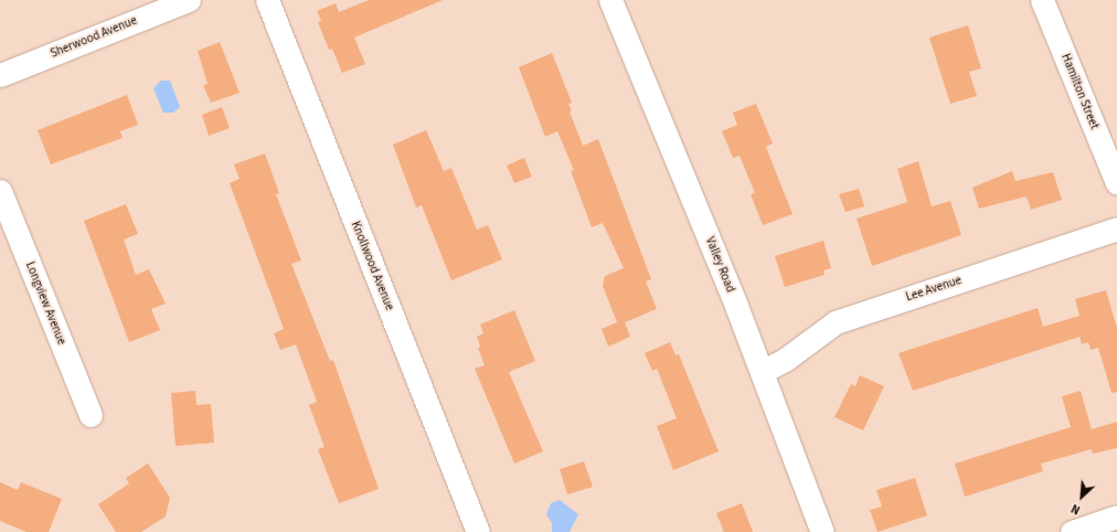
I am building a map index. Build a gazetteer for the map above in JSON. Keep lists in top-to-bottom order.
{
  "streets": {
    "street": [
      "Sherwood Avenue",
      "Hamilton Street",
      "Valley Road",
      "Knollwood Avenue",
      "Lee Avenue",
      "Longview Avenue"
    ]
  },
  "crossings": [
    ["Valley Road", "Lee Avenue"]
  ],
  "north": "bottom left"
}
